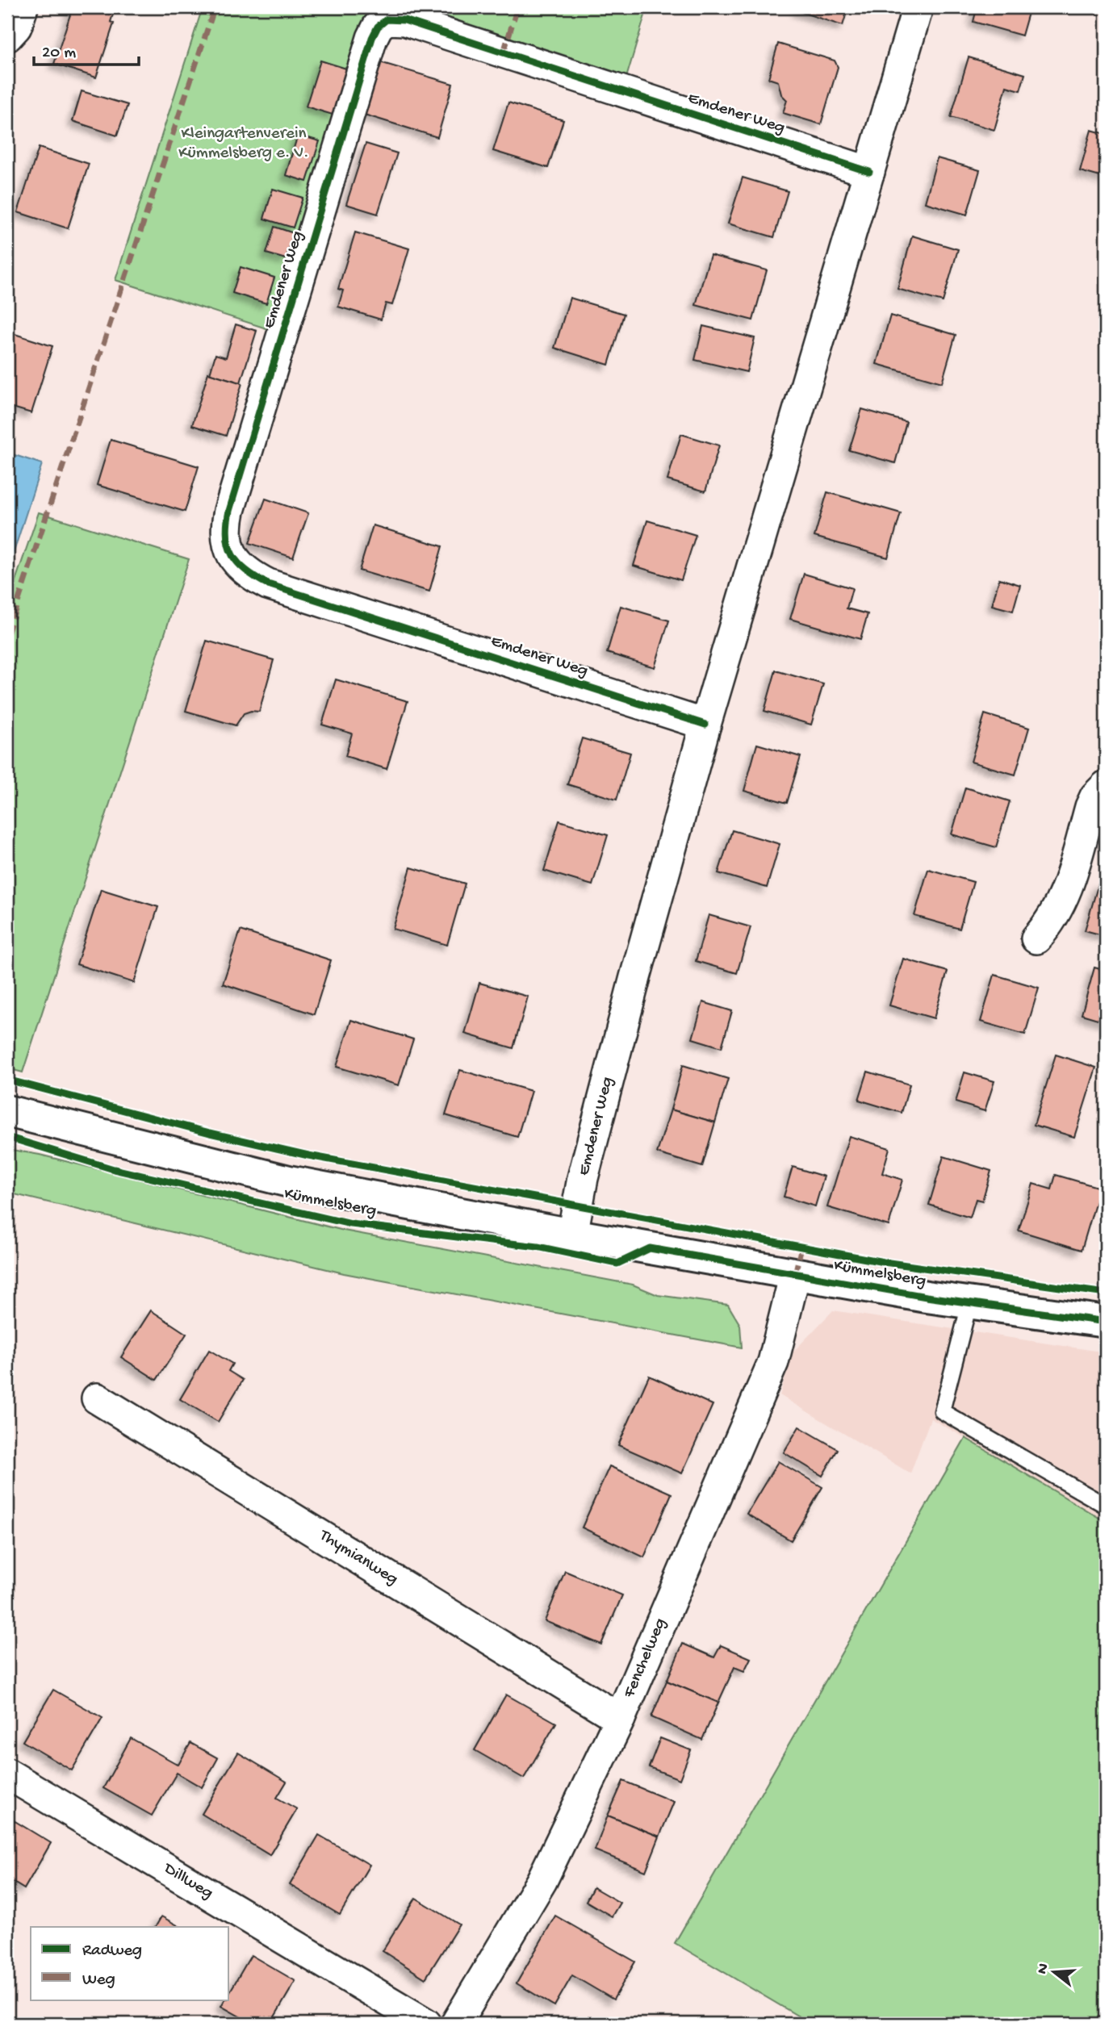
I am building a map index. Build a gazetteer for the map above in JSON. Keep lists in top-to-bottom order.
{
  "streets": {
    "main road": ["Kümmelsberg"],
    "street": [
      "Emdener Weg",
      "Thymianweg",
      "Fenchelweg",
      "Dillweg"
    ]
  },
  "crossings": [
    ["Emdener Weg", "Kümmelsberg"],
    ["Kümmelsberg", "Fenchelweg"],
    ["Thymianweg", "Fenchelweg"]
  ],
  "parks": ["Kleingartenverein Kümmelsberg e. V."],
  "legend": ["Radweg", "Weg"],
  "scale_bar": "20 m",
  "north": "left"
}
